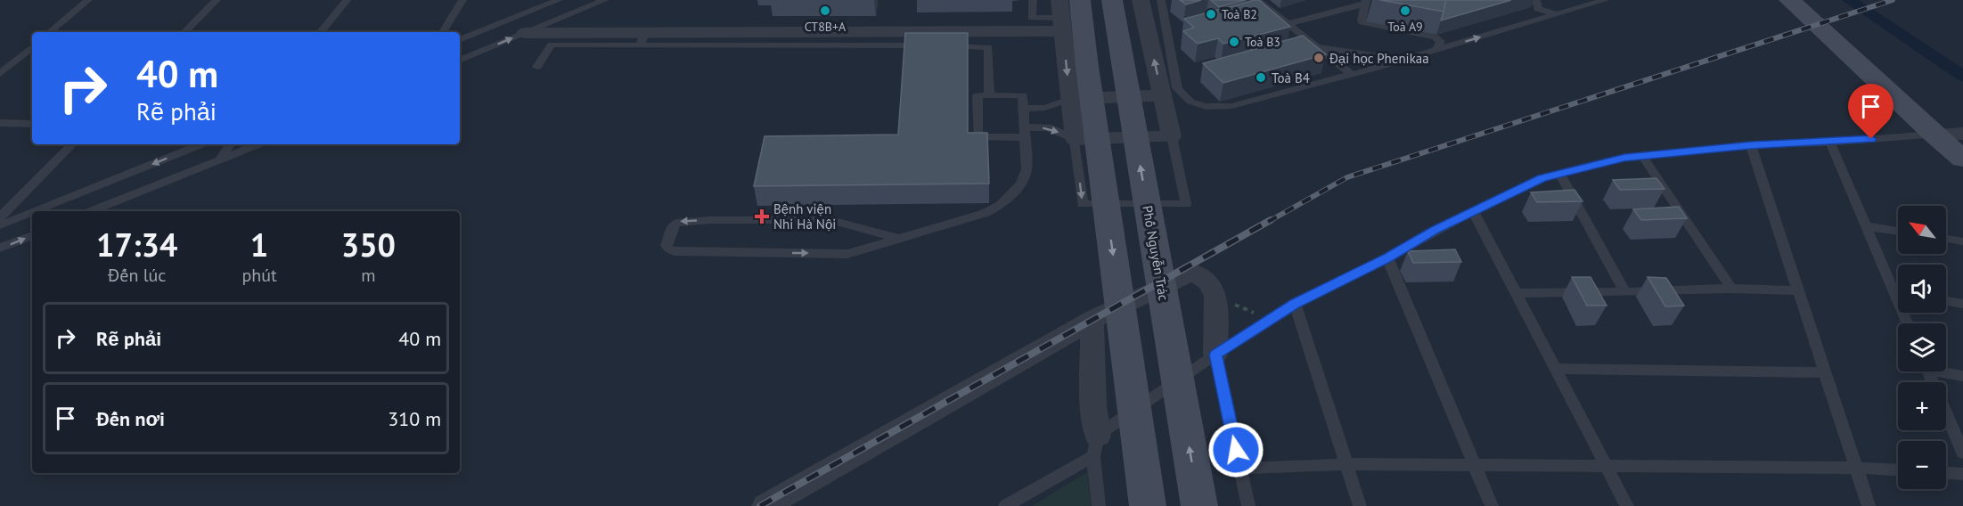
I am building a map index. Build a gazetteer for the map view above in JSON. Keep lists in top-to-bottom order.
{
  "streets": {
    "main road": ["Phố Nguyễn Trác"]
  },
  "places": {
    "other": [
      "CT8B+A",
      "Toà A9",
      "Toà B2",
      "Toà B3",
      "Đại học Phenikaa",
      "Toà B4"
    ],
    "health": ["Bệnh viện Nhi Hà Nội"]
  },
  "north": "top left",
  "page": {
    "turn": ["40 m", "Rẽ phải"],
    "map_buttons": ["+", "−"],
    "eta": [
      "17:34",
      "Đến lúc",
      "1",
      "phút",
      "350",
      "m"
    ],
    "list": [
      {
        "name": "Rẽ phải",
        "value": "40 m"
      },
      {
        "name": "Đến nơi",
        "value": "310 m"
      }
    ]
  }
}
